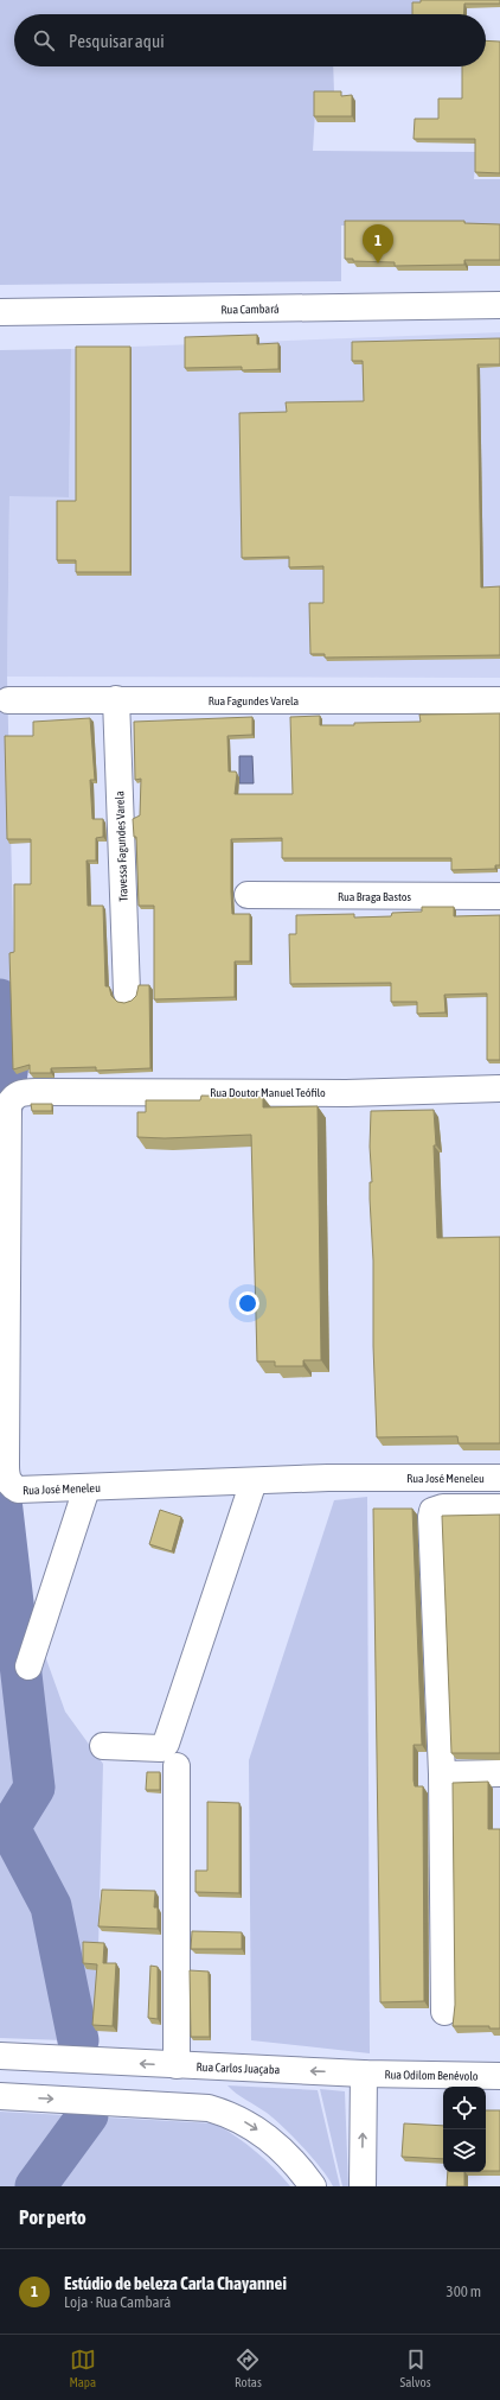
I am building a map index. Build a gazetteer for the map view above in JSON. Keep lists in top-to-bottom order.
{
  "streets": {
    "street": [
      "Rua Cambará",
      "Rua Fagundes Varela",
      "Travessa Fagundes Varela",
      "Rua Braga Bastos",
      "Rua Doutor Manuel Teófilo",
      "Rua José Meneleu",
      "Rua Carlos Juaçaba",
      "Rua Odilom Benévolo"
    ]
  },
  "crossings": [
    ["Rua Fagundes Varela", "Travessa Fagundes Varela"],
    ["Rua Doutor Manuel Teófilo", "Rua José Meneleu"],
    ["Rua Carlos Juaçaba", "Rua Odilom Benévolo"]
  ],
  "page": {
    "search": "Pesquisar aqui",
    "pins": "1",
    "heading": "Por perto",
    "list": [
      {
        "mark": "1",
        "name": "Estúdio de beleza Carla Chayannei",
        "note": "Loja · Rua Cambará",
        "value": "300 m"
      }
    ],
    "nav": ["Mapa", "Rotas", "Salvos"]
  }
}
